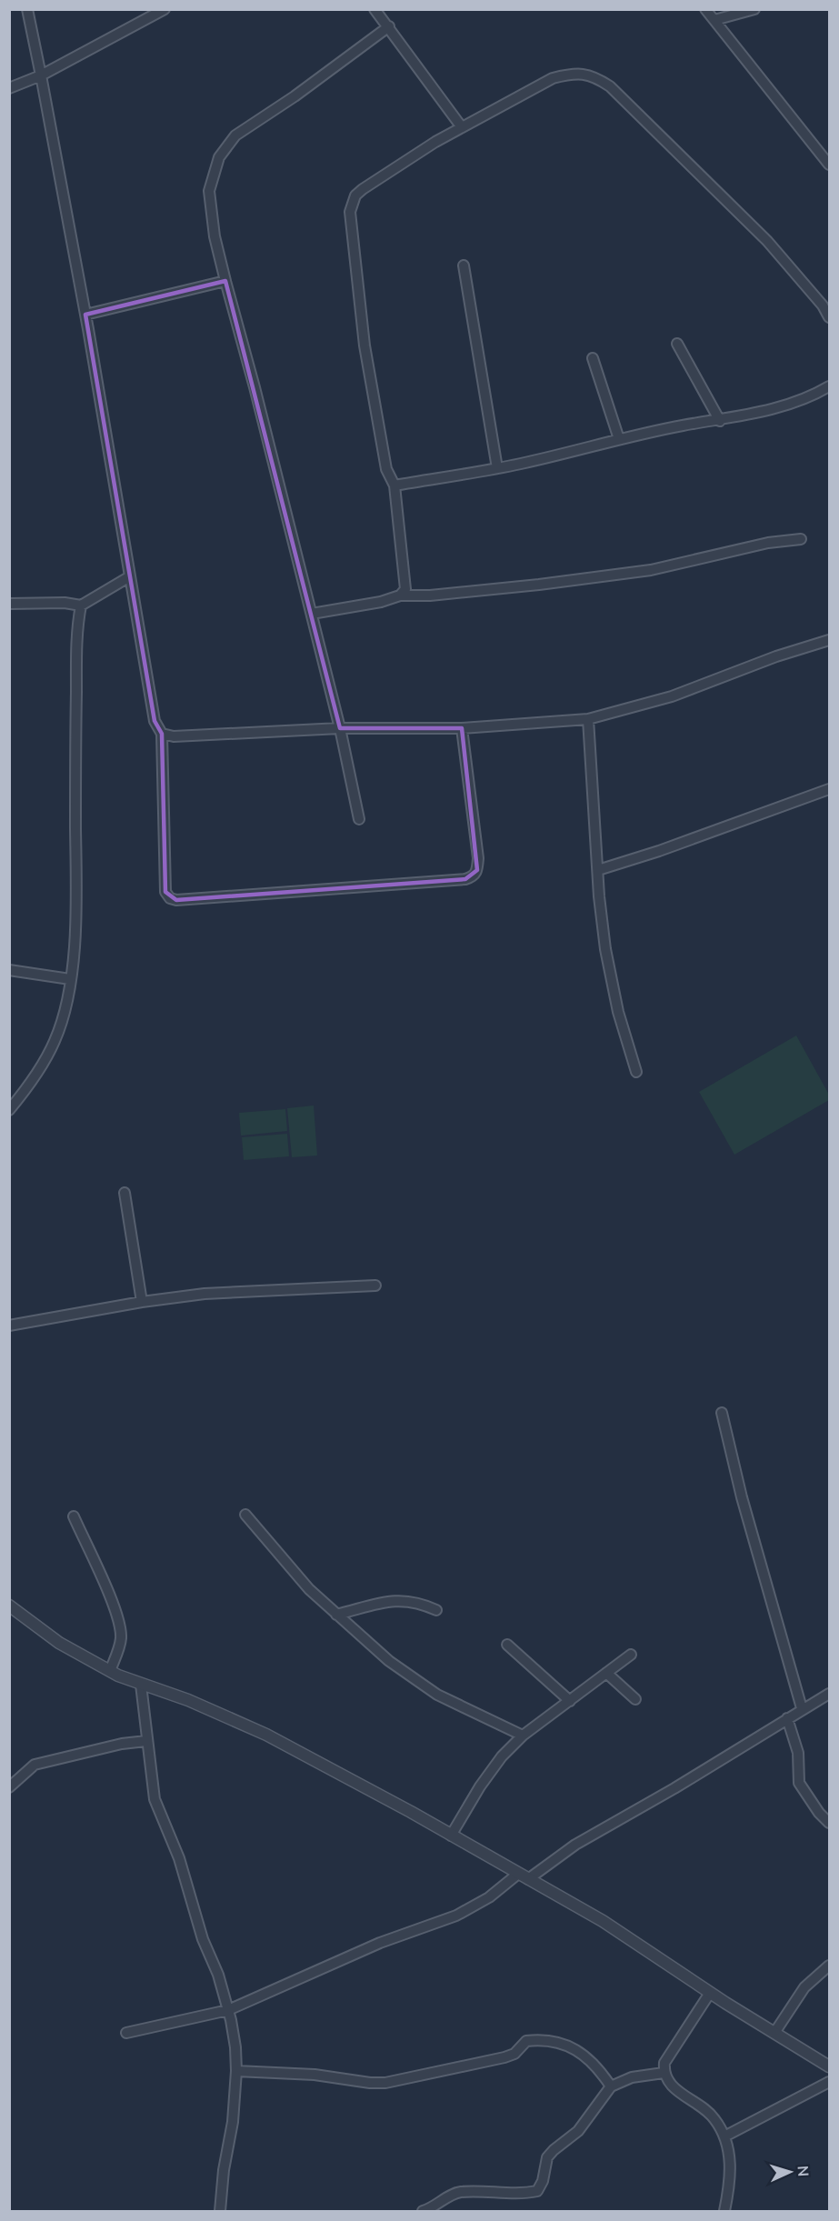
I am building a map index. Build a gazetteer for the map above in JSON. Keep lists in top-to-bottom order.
{
  "north": "right"
}
